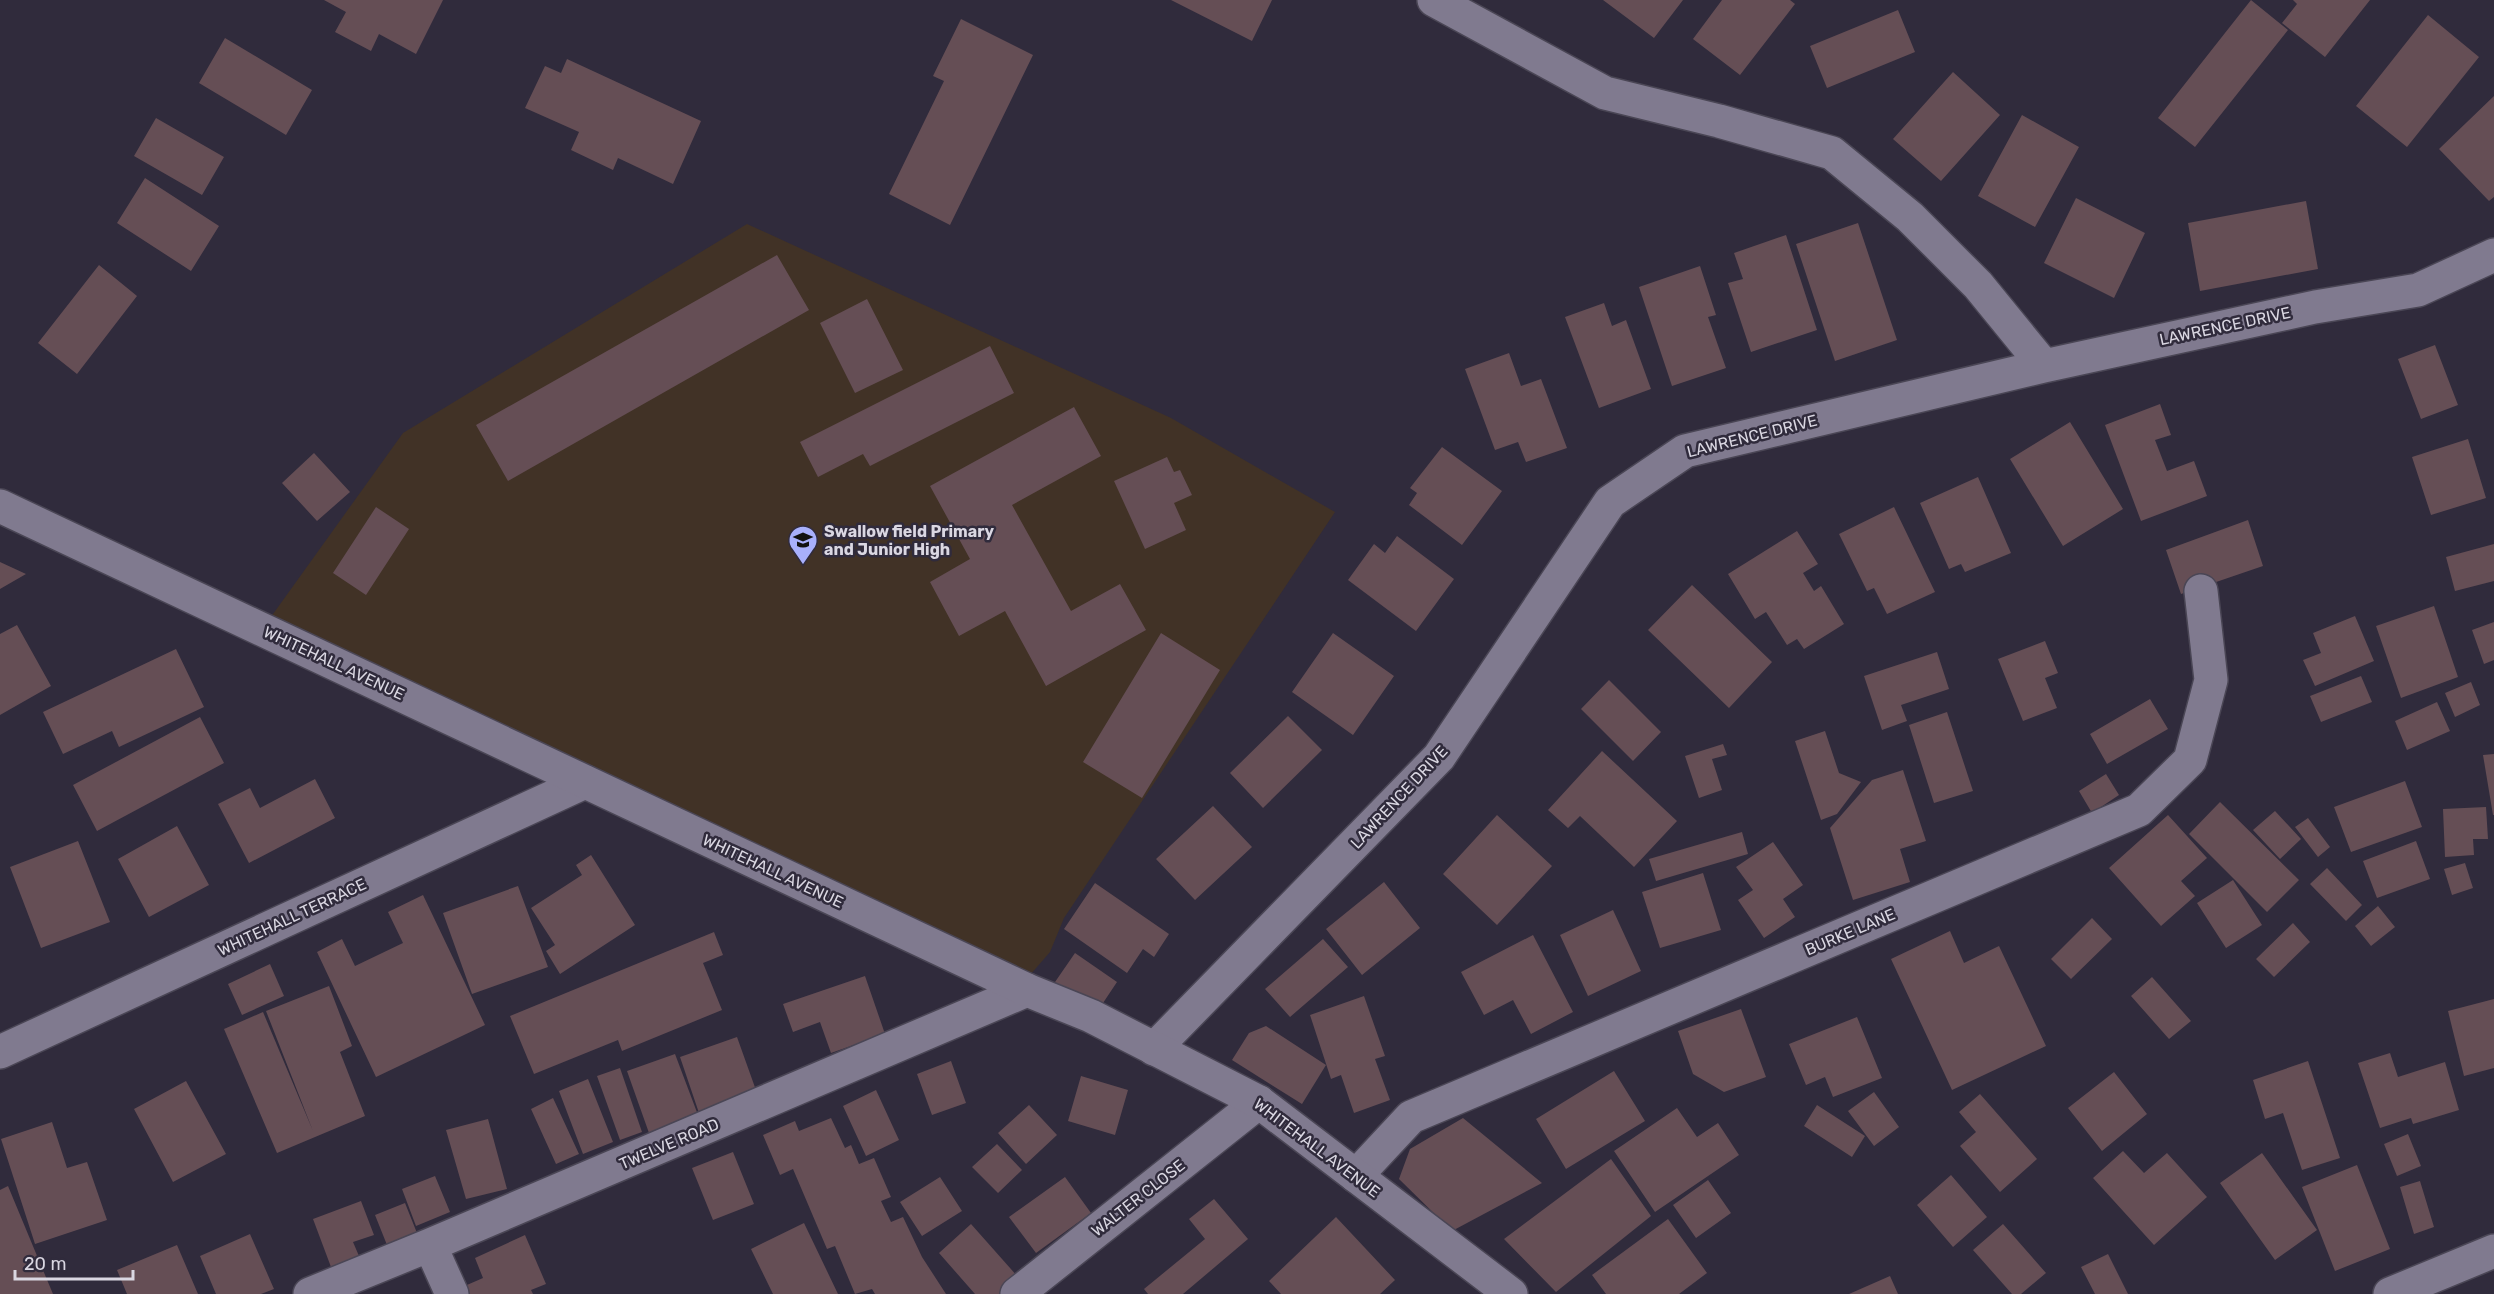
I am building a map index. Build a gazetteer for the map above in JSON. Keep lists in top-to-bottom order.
{
  "streets": {
    "street": [
      "LAWRENCE DRIVE",
      "WHITEHALL AVENUE",
      "WHITEHALL TERRACE",
      "BURKE LANE",
      "TWELVE ROAD",
      "WALTER CLOSE"
    ]
  },
  "crossings": [
    ["LAWRENCE DRIVE", "WHITEHALL AVENUE"],
    ["WHITEHALL AVENUE", "WHITEHALL TERRACE"],
    ["WHITEHALL AVENUE", "BURKE LANE"],
    ["WHITEHALL AVENUE", "TWELVE ROAD"],
    ["WHITEHALL AVENUE", "WALTER CLOSE"]
  ],
  "places": {
    "school or university": ["Swallow field Primary and Junior High"]
  },
  "scale_bar": "20 m"
}
